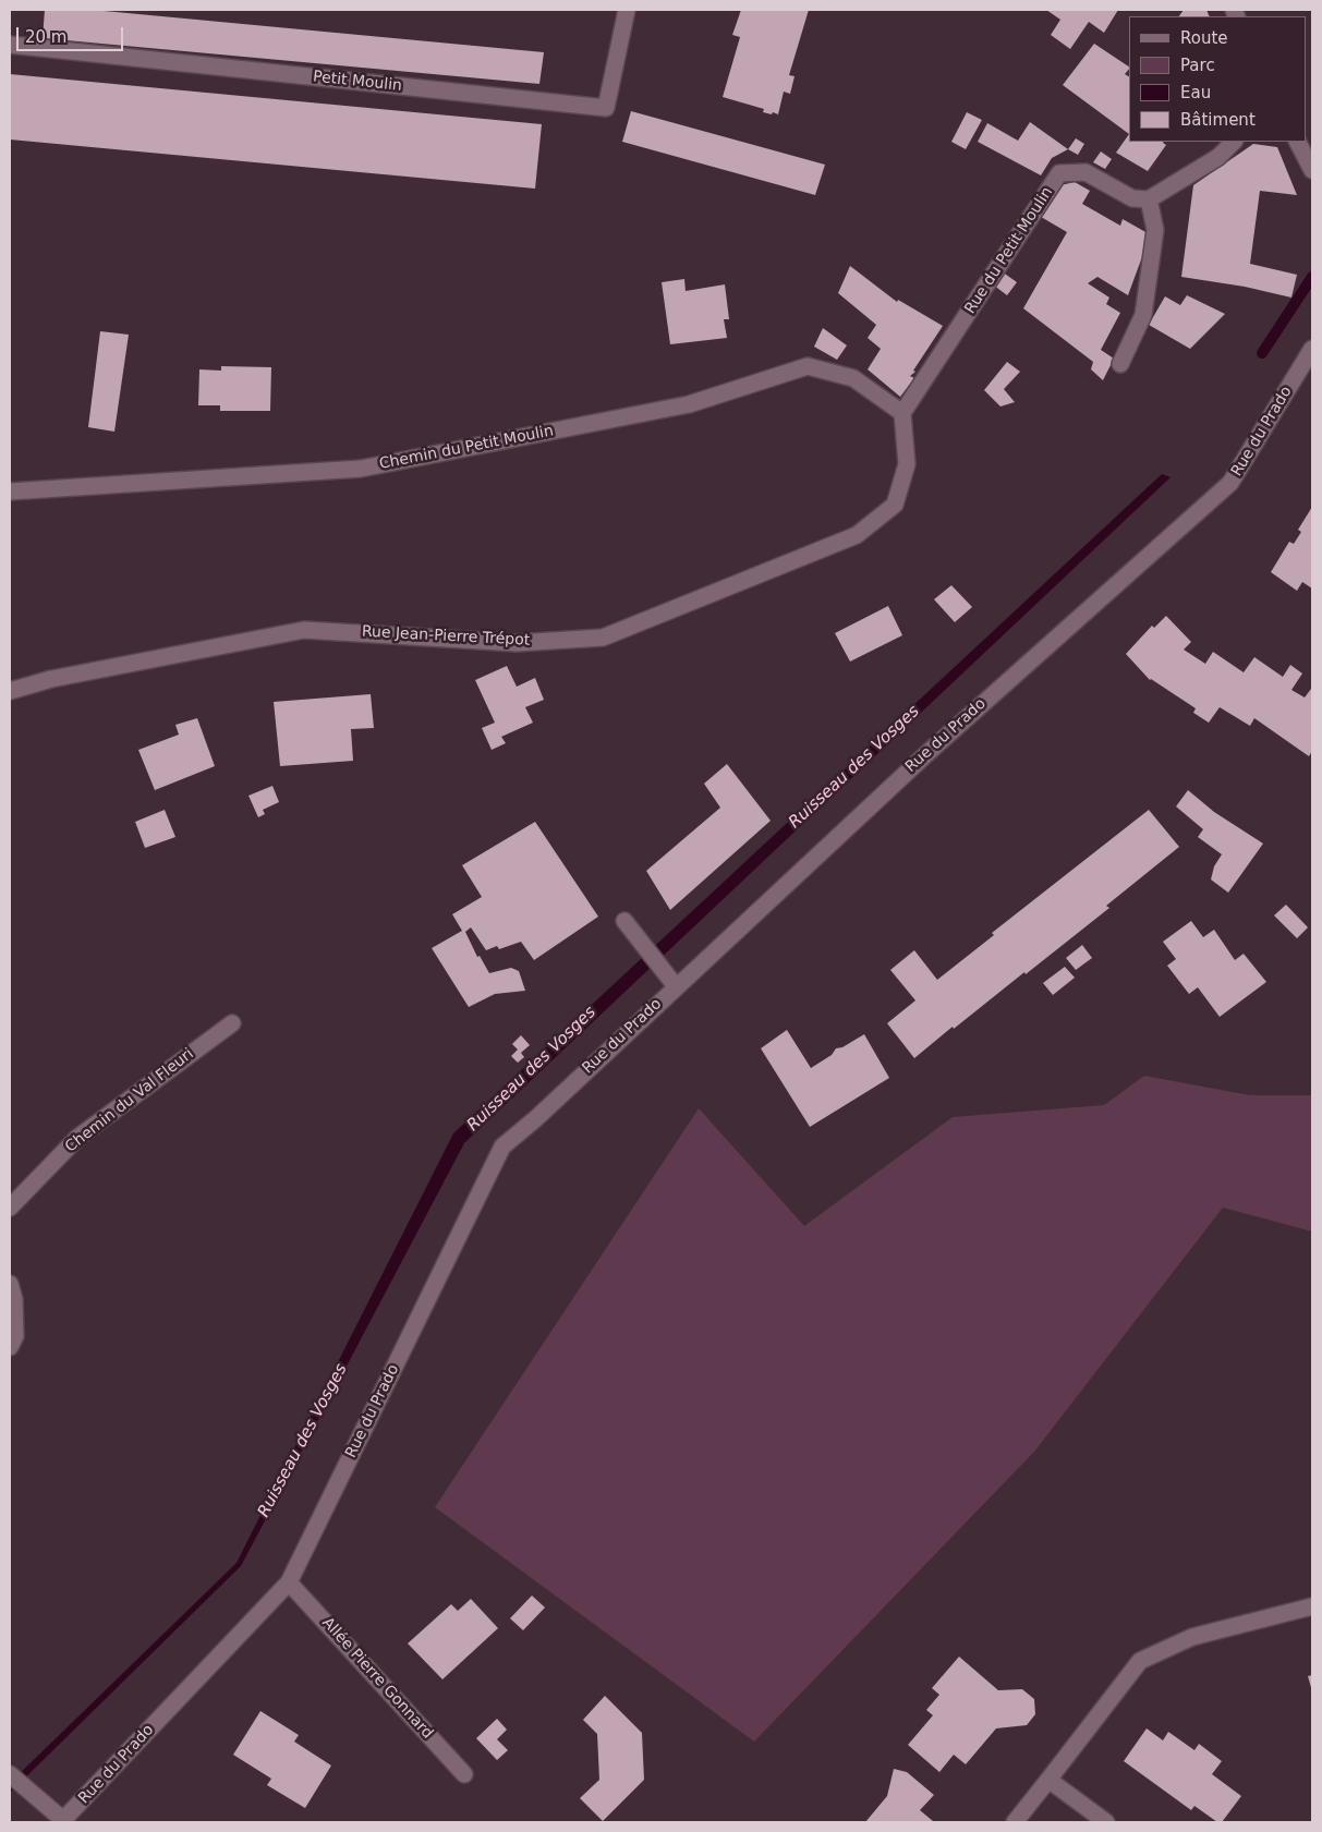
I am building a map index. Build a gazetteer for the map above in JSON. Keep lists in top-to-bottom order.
{
  "streets": {
    "street": [
      "Petit Moulin",
      "Rue du Petit Moulin",
      "Rue du Prado",
      "Chemin du Petit Moulin",
      "Rue Jean-Pierre Trépot",
      "Chemin du Val Fleuri",
      "Allée Pierre Gonnard"
    ]
  },
  "crossings": [
    ["Rue du Petit Moulin", "Chemin du Petit Moulin"],
    ["Rue du Petit Moulin", "Rue Jean-Pierre Trépot"],
    ["Rue du Prado", "Allée Pierre Gonnard"],
    ["Chemin du Petit Moulin", "Rue Jean-Pierre Trépot"]
  ],
  "water": ["Ruisseau des Vosges"],
  "legend": [
    "Route",
    "Parc",
    "Eau",
    "Bâtiment"
  ],
  "scale_bar": "20 m"
}
